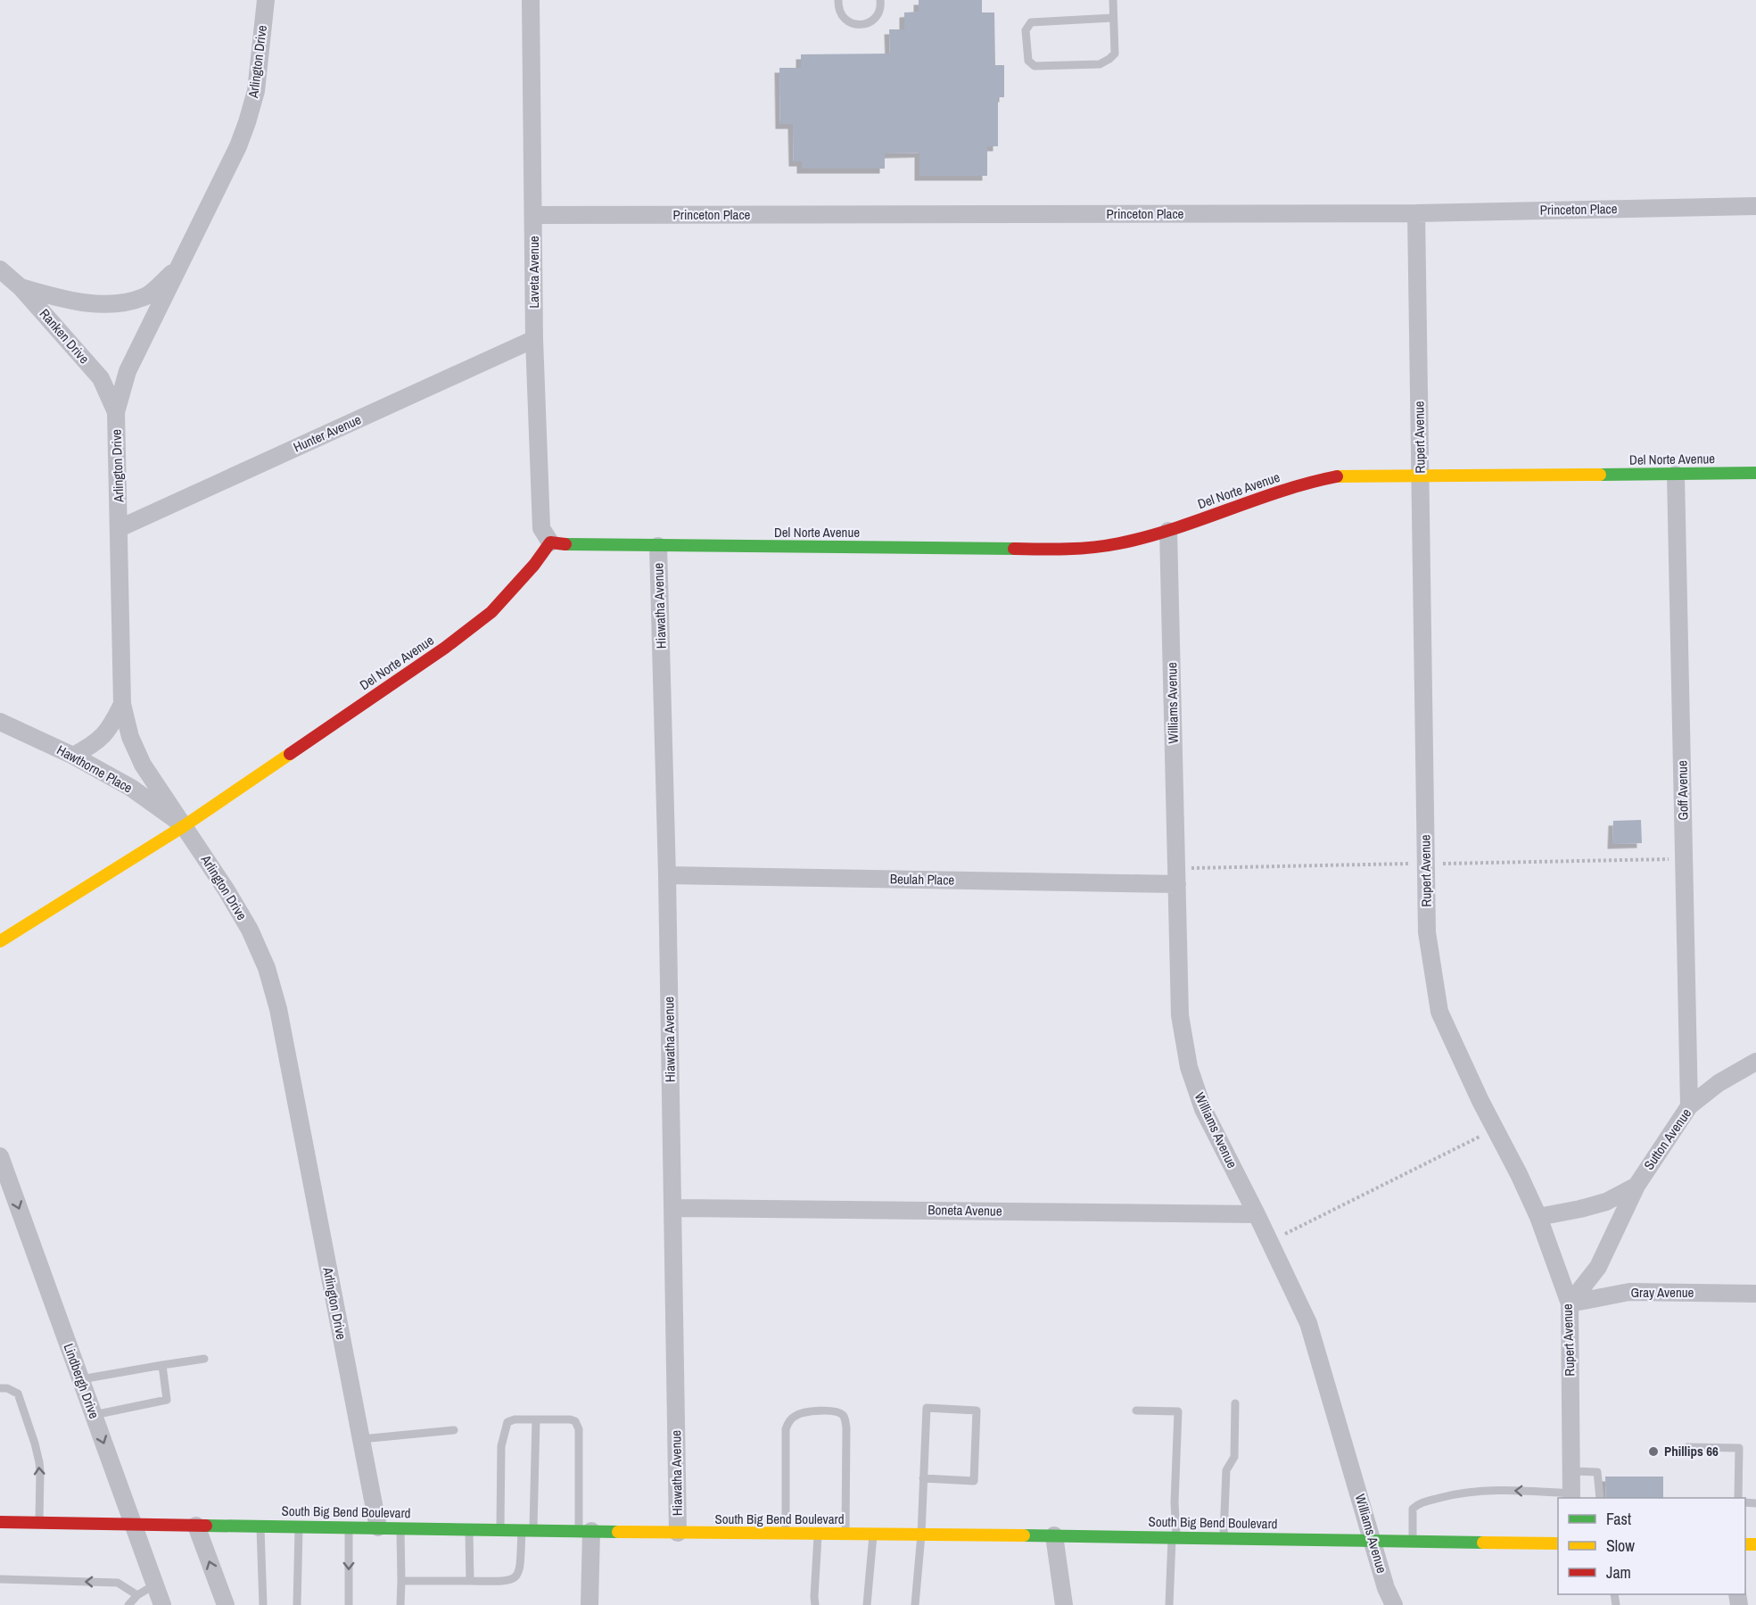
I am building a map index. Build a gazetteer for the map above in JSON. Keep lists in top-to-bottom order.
{
  "streets": {
    "street": [
      "Arlington Drive",
      "Princeton Place",
      "Laveta Avenue",
      "Ranken Drive",
      "Hunter Avenue",
      "Rupert Avenue",
      "Del Norte Avenue",
      "Hiawatha Avenue",
      "Williams Avenue",
      "Hawthorne Place",
      "Goff Avenue",
      "Beulah Place",
      "Sutton Avenue",
      "Boneta Avenue",
      "Gray Avenue",
      "Lindbergh Drive",
      "South Big Bend Boulevard"
    ]
  },
  "crossings": [
    ["Arlington Drive", "Ranken Drive"],
    ["Arlington Drive", "Hunter Avenue"],
    ["Arlington Drive", "Del Norte Avenue"],
    ["Arlington Drive", "Hawthorne Place"],
    ["Arlington Drive", "South Big Bend Boulevard"],
    ["Princeton Place", "Laveta Avenue"],
    ["Princeton Place", "Rupert Avenue"],
    ["Laveta Avenue", "Hunter Avenue"],
    ["Laveta Avenue", "Del Norte Avenue"],
    ["Rupert Avenue", "Del Norte Avenue"],
    ["Rupert Avenue", "Sutton Avenue"],
    ["Rupert Avenue", "Gray Avenue"],
    ["Del Norte Avenue", "Hiawatha Avenue"],
    ["Del Norte Avenue", "Williams Avenue"],
    ["Del Norte Avenue", "Hawthorne Place"],
    ["Del Norte Avenue", "Goff Avenue"],
    ["Hiawatha Avenue", "Beulah Place"],
    ["Hiawatha Avenue", "Boneta Avenue"],
    ["Hiawatha Avenue", "South Big Bend Boulevard"],
    ["Williams Avenue", "Beulah Place"],
    ["Williams Avenue", "Boneta Avenue"],
    ["Williams Avenue", "South Big Bend Boulevard"],
    ["Goff Avenue", "Sutton Avenue"],
    ["Sutton Avenue", "Gray Avenue"],
    ["Lindbergh Drive", "South Big Bend Boulevard"]
  ],
  "one_way": ["Lindbergh Drive"],
  "places": ["Phillips 66"],
  "legend": ["Fast", "Slow", "Jam"]
}
